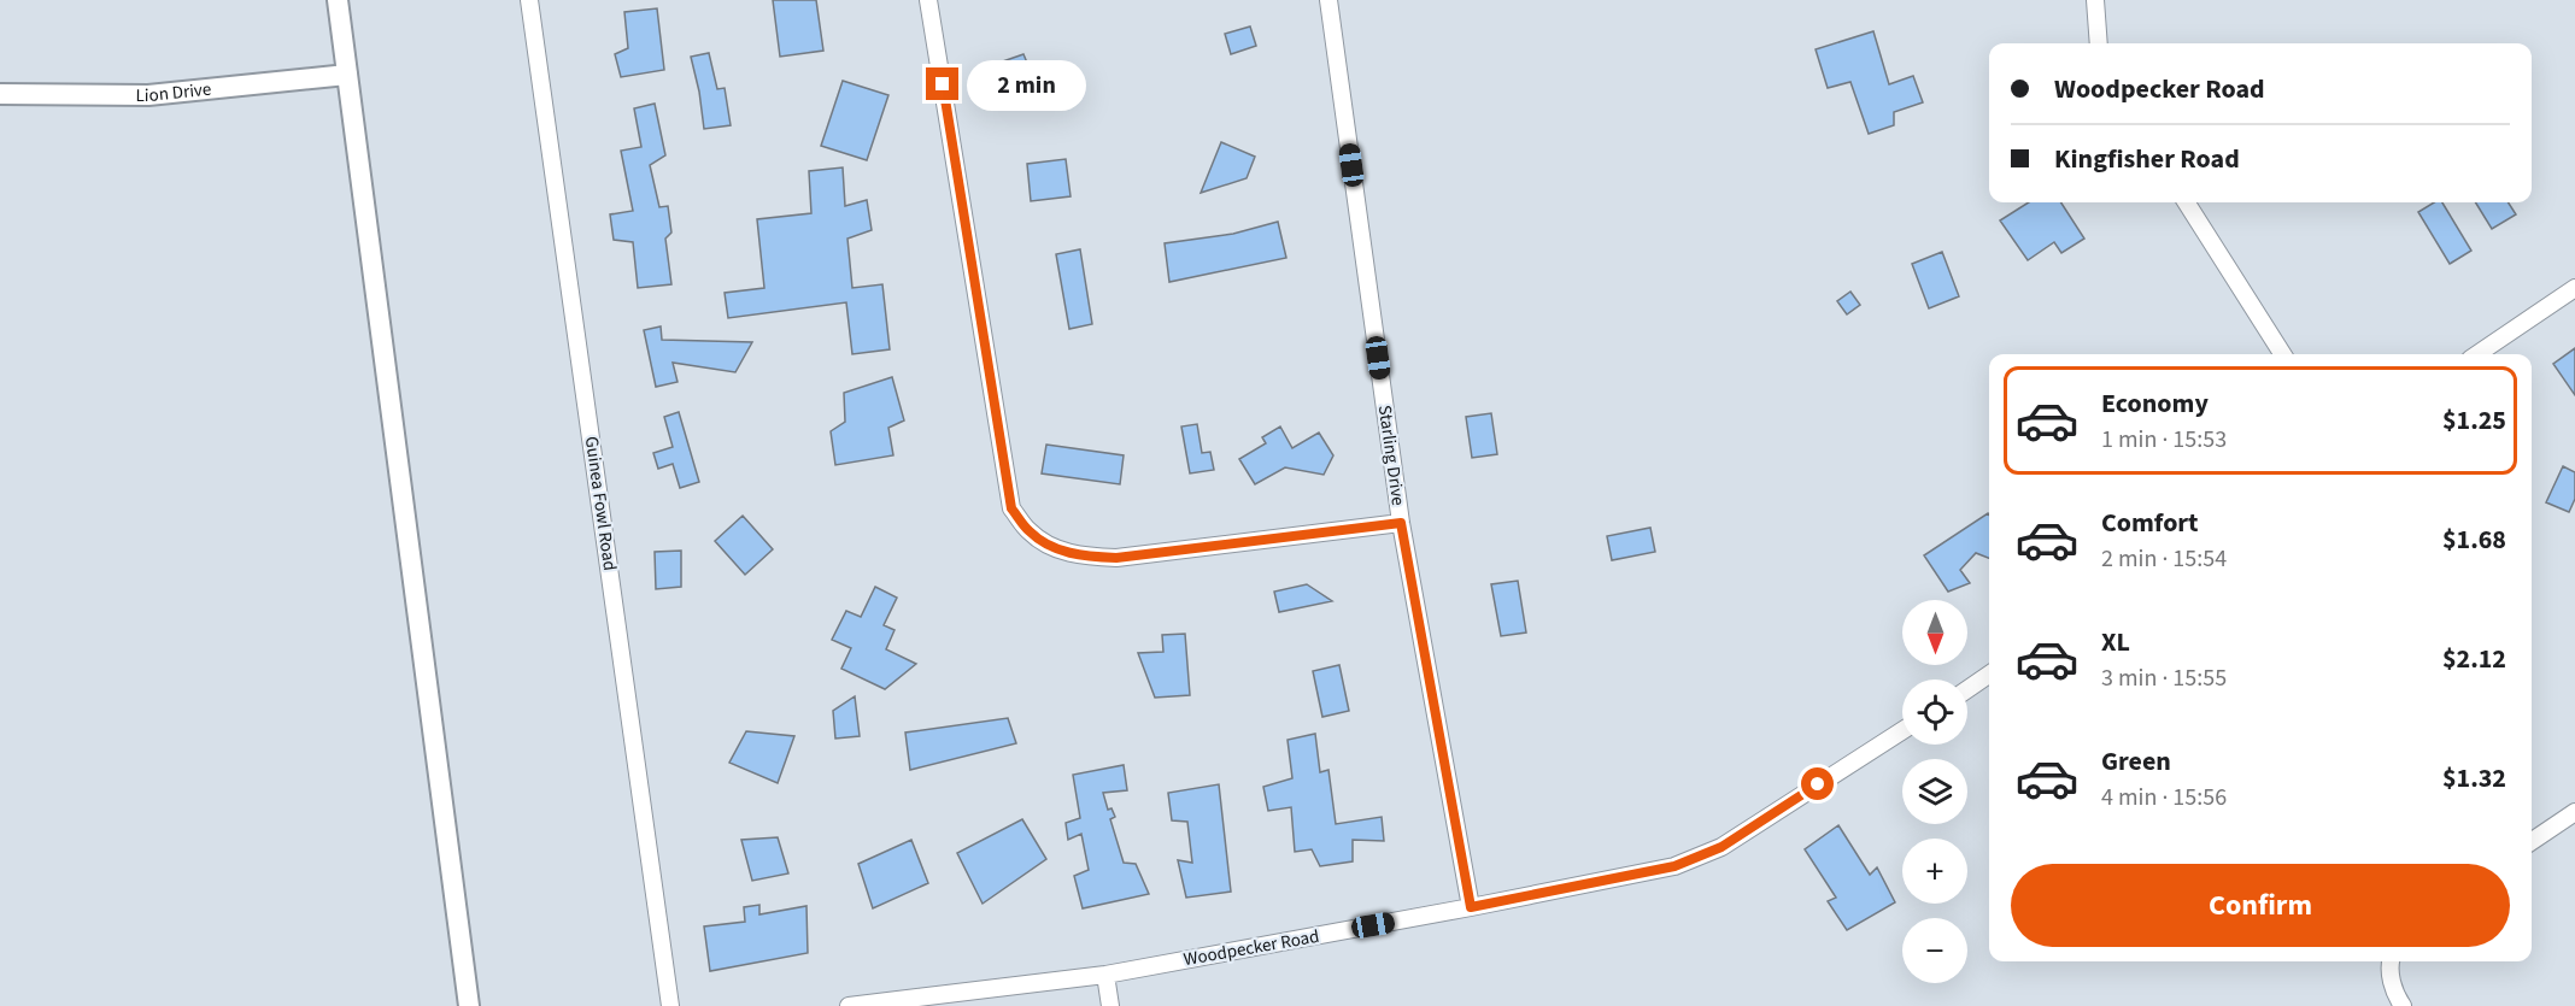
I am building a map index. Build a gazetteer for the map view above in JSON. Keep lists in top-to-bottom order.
{
  "streets": {
    "street": [
      "Lion Drive",
      "Starling Drive",
      "Guinea Fowl Road",
      "Woodpecker Road"
    ]
  },
  "crossings": [
    ["Starling Drive", "Woodpecker Road"]
  ],
  "north": "bottom",
  "page": {
    "banner": ["Woodpecker Road", "Kingfisher Road"],
    "bubble": "2 min",
    "list": [
      {
        "name": "Economy",
        "note": "1 min · 15:53",
        "value": "$1.25"
      },
      {
        "name": "Comfort",
        "note": "2 min · 15:54",
        "value": "$1.68"
      },
      {
        "name": "XL",
        "note": "3 min · 15:55",
        "value": "$2.12"
      },
      {
        "name": "Green",
        "note": "4 min · 15:56",
        "value": "$1.32"
      }
    ],
    "map_buttons": ["+", "−"],
    "buttons": "Confirm"
  }
}
